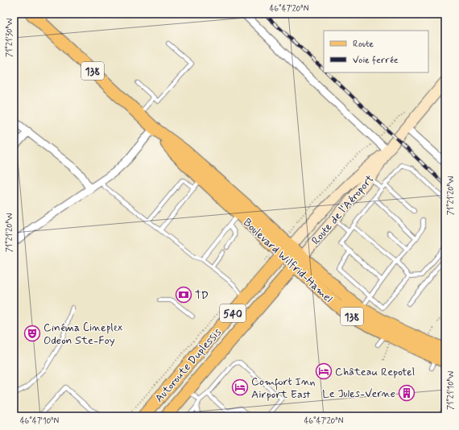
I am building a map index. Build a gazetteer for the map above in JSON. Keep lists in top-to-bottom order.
{
  "streets": {
    "main road": [
      "138",
      "Route de l'Aéroport",
      "Boulevard Wilfrid-Hamel",
      "540",
      "Autoroute Duplessis"
    ]
  },
  "crossings": [
    ["Route de l'Aéroport", "Boulevard Wilfrid-Hamel"],
    ["Route de l'Aéroport", "Autoroute Duplessis"],
    ["Boulevard Wilfrid-Hamel", "Autoroute Duplessis"]
  ],
  "places": {
    "bank": ["TD"],
    "theatre": ["Cinéma Cineplex Odeon Ste-Foy"],
    "hotel": ["Château Repotel", "Comfort Inn Airport East"],
    "building": ["Le Jules-Verne"]
  },
  "legend": ["Route", "Voie ferrée"],
  "coordinates": [
    "46°47'20\"N",
    "71°21'30\"W",
    "71°21'20\"W",
    "71°21'10\"W",
    "46°47'10\"N"
  ]
}
